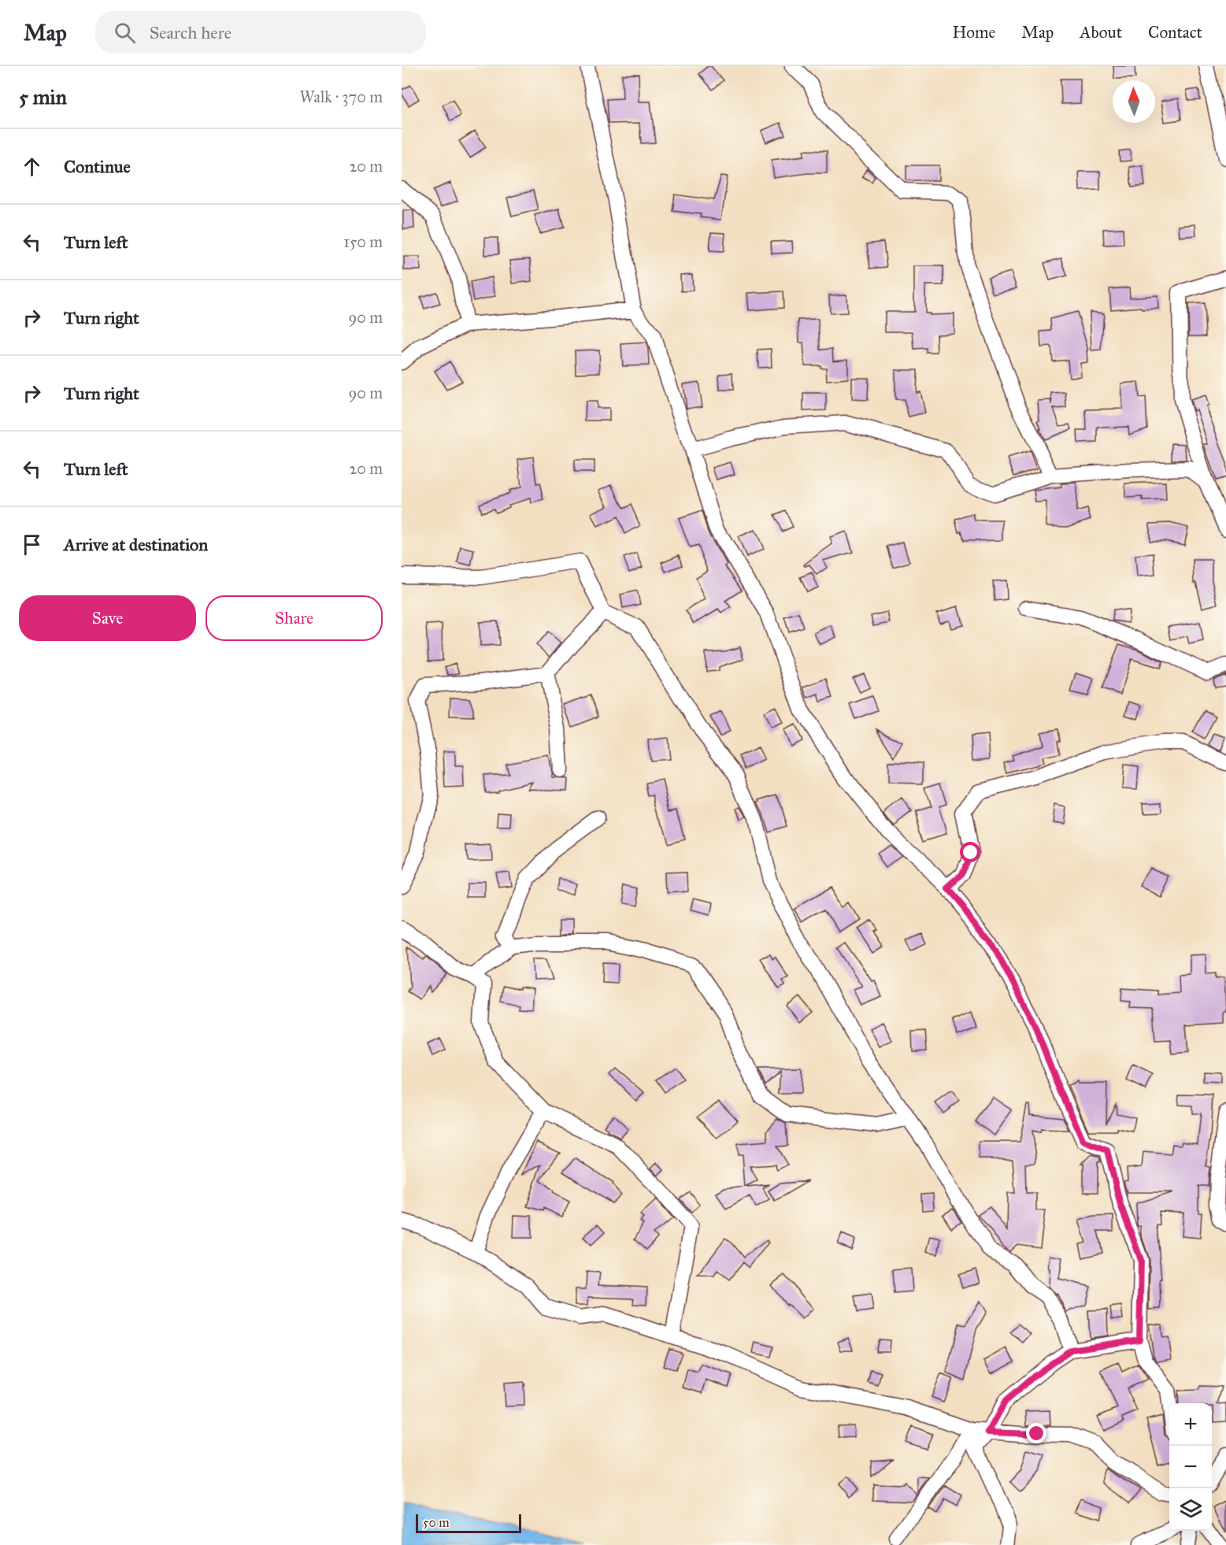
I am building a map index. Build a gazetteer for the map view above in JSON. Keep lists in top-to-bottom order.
{
  "scale_bar": "50 m",
  "north": "top",
  "page": {
    "header": "Map",
    "search": "Search here",
    "nav": [
      "Home",
      "Map",
      "About",
      "Contact"
    ],
    "heading": ["5 min", "Walk · 370 m"],
    "list": [
      ["Continue", "20 m"],
      ["Turn left", "150 m"],
      ["Turn right", "90 m"],
      ["Turn right", "90 m"],
      ["Turn left", "20 m"],
      "Arrive at destination"
    ],
    "buttons": ["Save", "Share"],
    "map_buttons": ["+", "−"],
    "scale": "50 m"
  }
}
